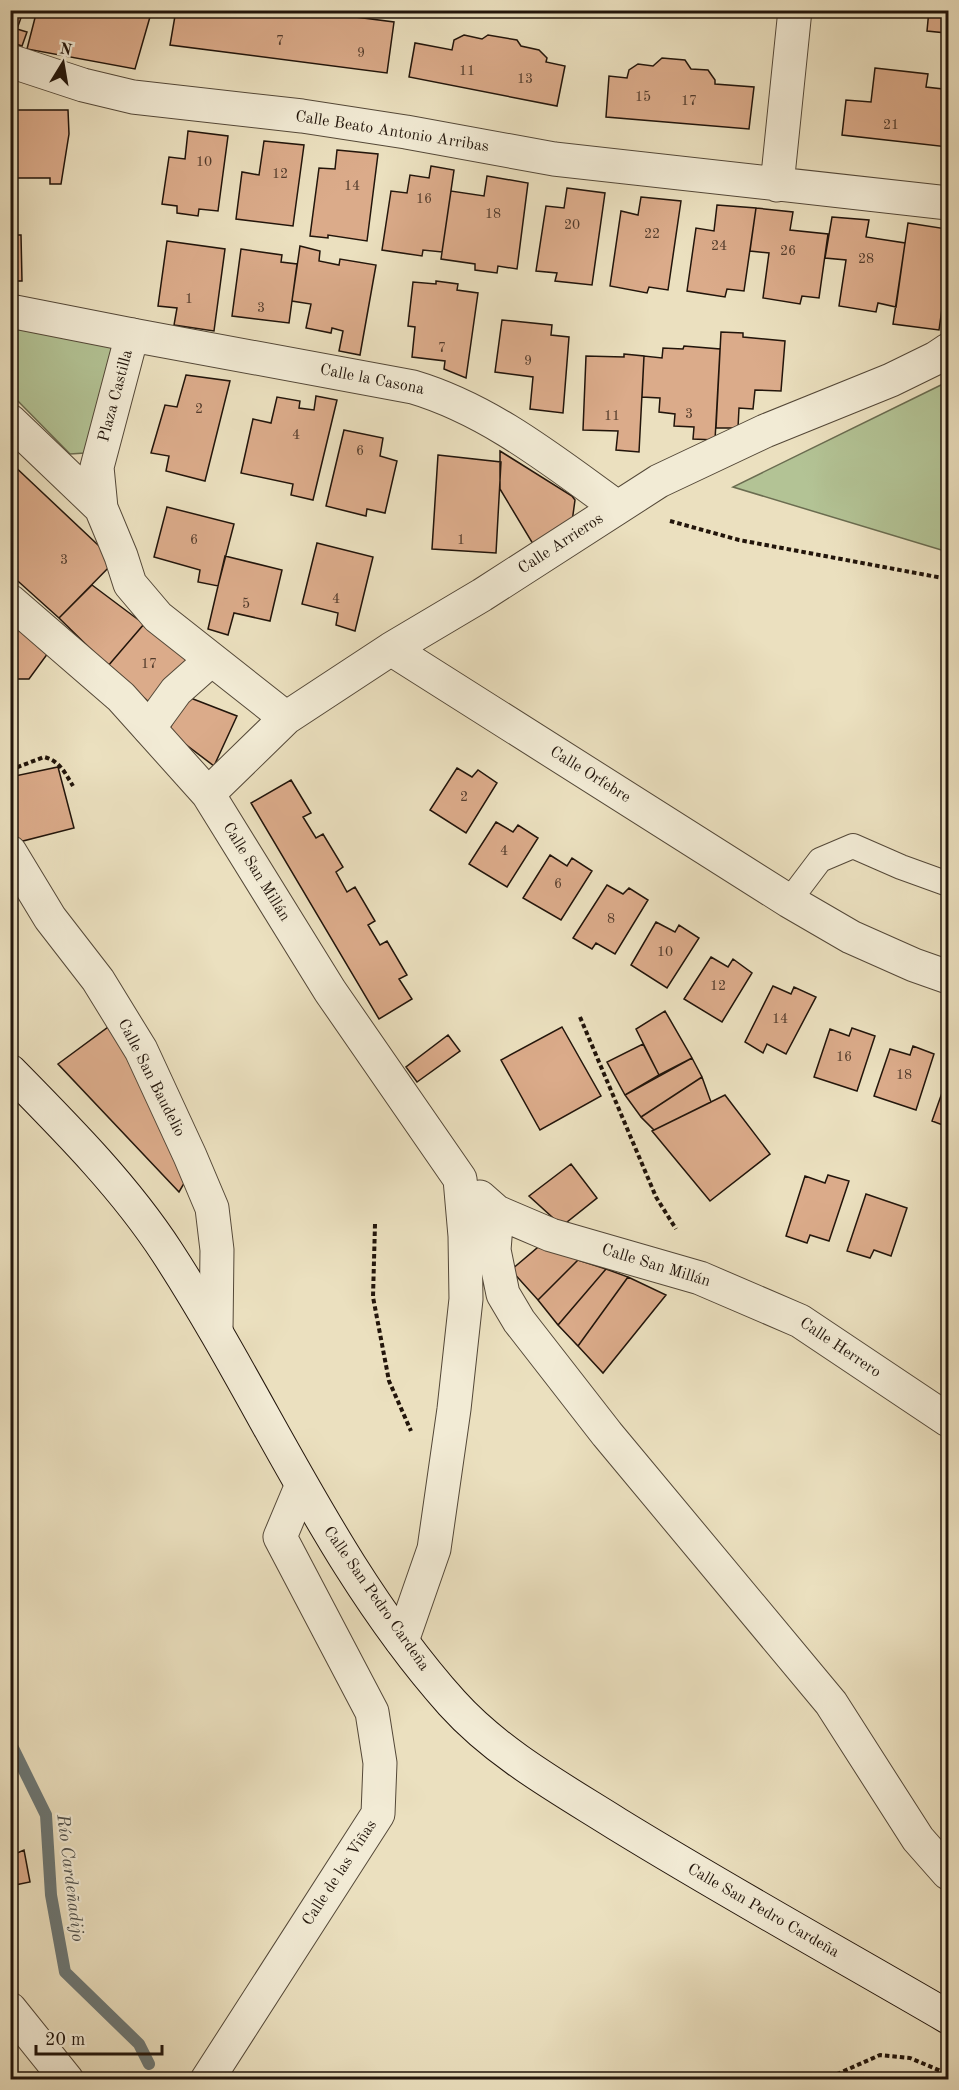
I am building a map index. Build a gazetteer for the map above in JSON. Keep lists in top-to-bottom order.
{
  "streets": {
    "street": [
      "Calle Beato Antonio Arribas",
      "Calle la Casona",
      "Plaza Castilla",
      "Calle Arrieros",
      "Calle Orfebre",
      "Calle San Millán",
      "Calle San Baudelio",
      "Calle Herrero",
      "Calle San Pedro Cardeña",
      "Calle de las Viñas"
    ]
  },
  "crossings": [
    ["Calle la Casona", "Plaza Castilla"],
    ["Calle la Casona", "Calle Arrieros"],
    ["Plaza Castilla", "Calle Arrieros"],
    ["Calle Arrieros", "Calle Orfebre"],
    ["Calle Arrieros", "Calle San Millán"],
    ["Calle San Millán", "Calle Herrero"],
    ["Calle San Millán", "Calle San Pedro Cardeña"],
    ["Calle San Baudelio", "Calle San Pedro Cardeña"],
    ["Calle San Pedro Cardeña", "Calle de las Viñas"]
  ],
  "water": ["Río Cardeñadijo"],
  "house_numbers": [
    "7",
    "9",
    "11",
    "13",
    "15",
    "17",
    "21",
    "10",
    "12",
    "14",
    "16",
    "18",
    "20",
    "22",
    "24",
    "26",
    "28",
    "1",
    "3",
    "7",
    "9",
    "2",
    "3",
    "11",
    "4",
    "6",
    "6",
    "1",
    "3",
    "4",
    "5",
    "17",
    "2",
    "4",
    "6",
    "8",
    "10",
    "12",
    "14",
    "16",
    "18"
  ],
  "scale_bar": "20 m",
  "north": "top"
}
